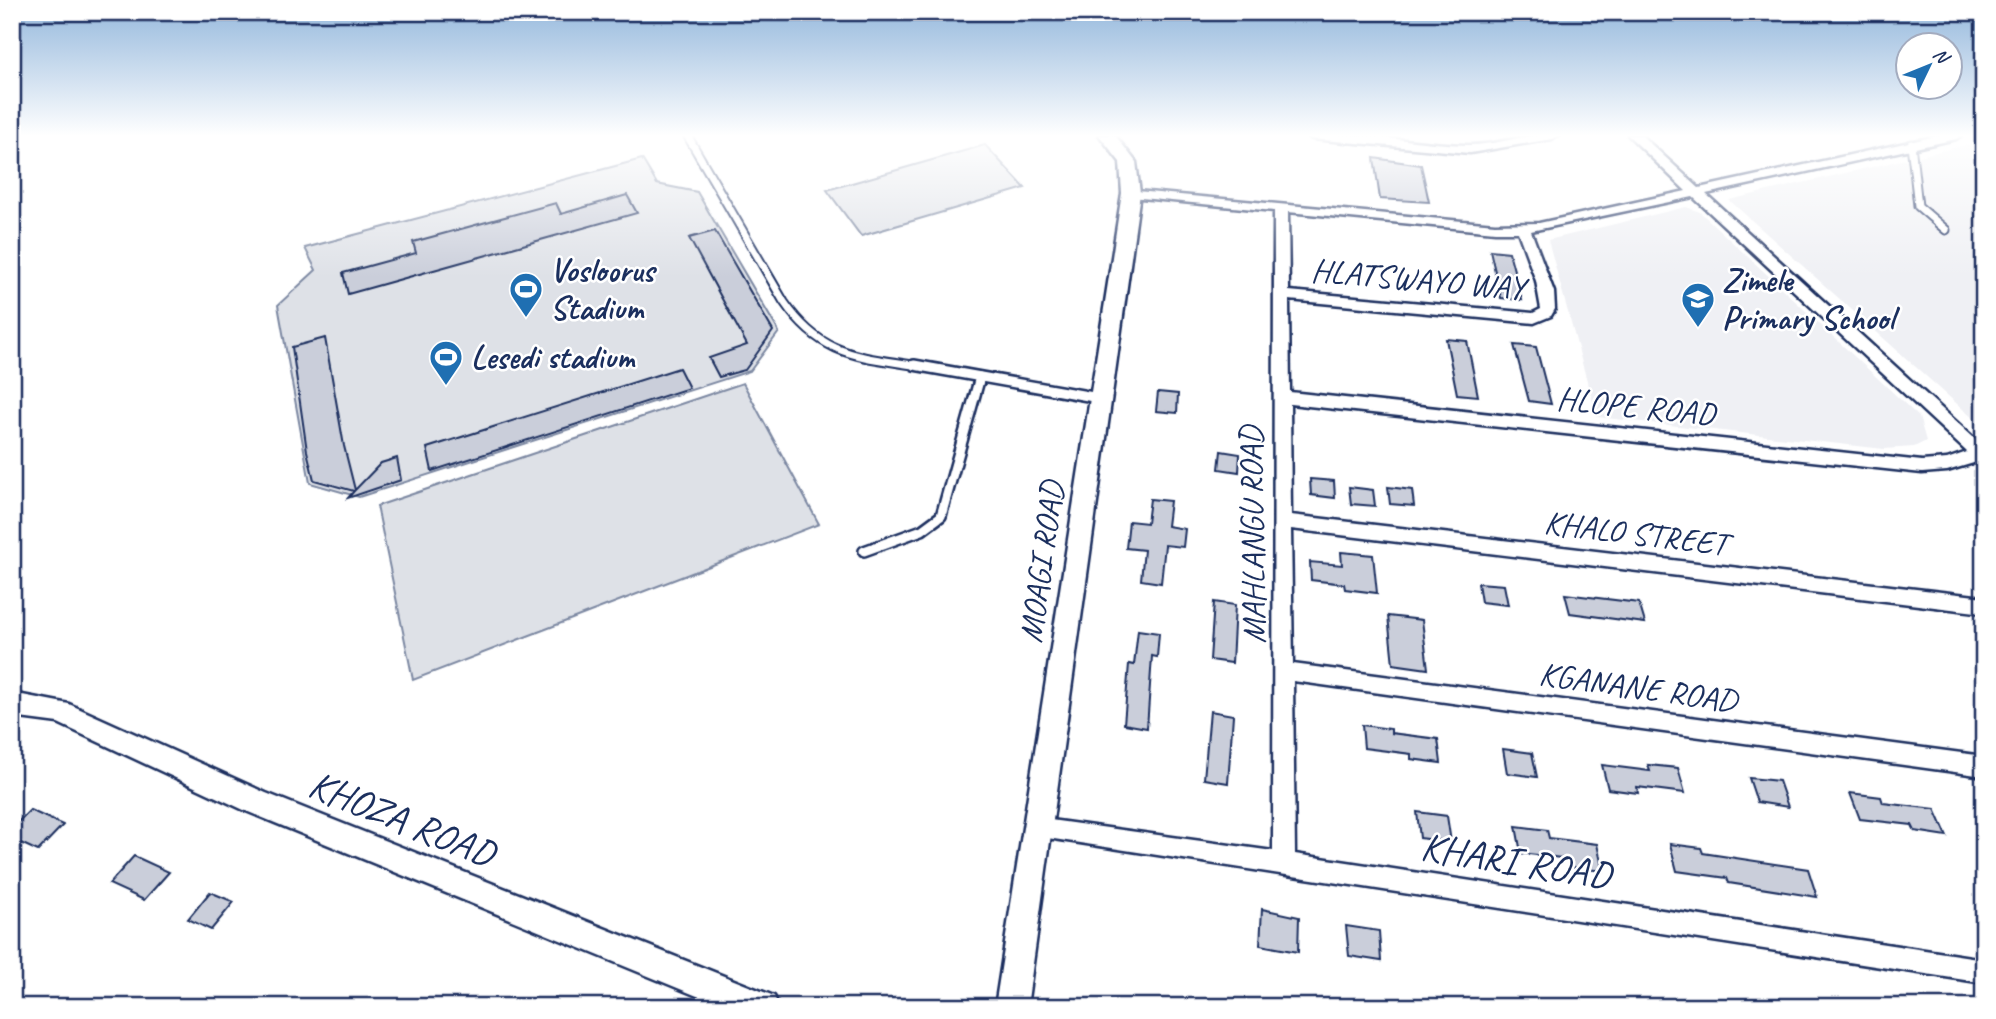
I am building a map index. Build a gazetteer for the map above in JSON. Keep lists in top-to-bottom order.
{
  "streets": {
    "street": [
      "HLATSWAYO WAY",
      "HLOPE ROAD",
      "KHALO STREET",
      "MAHLANGU ROAD",
      "MOAGI ROAD",
      "KGANANE ROAD",
      "KHOZA ROAD",
      "KHARI ROAD"
    ]
  },
  "crossings": [
    ["HLATSWAYO WAY", "MAHLANGU ROAD"],
    ["HLOPE ROAD", "MAHLANGU ROAD"],
    ["KHALO STREET", "MAHLANGU ROAD"],
    ["MAHLANGU ROAD", "KGANANE ROAD"],
    ["MAHLANGU ROAD", "KHARI ROAD"],
    ["MOAGI ROAD", "KHARI ROAD"]
  ],
  "places": {
    "sports": ["Vosloorus Stadium", "Lesedi stadium"],
    "school or university": ["Zimele Primary School"]
  },
  "north": "top right"
}
